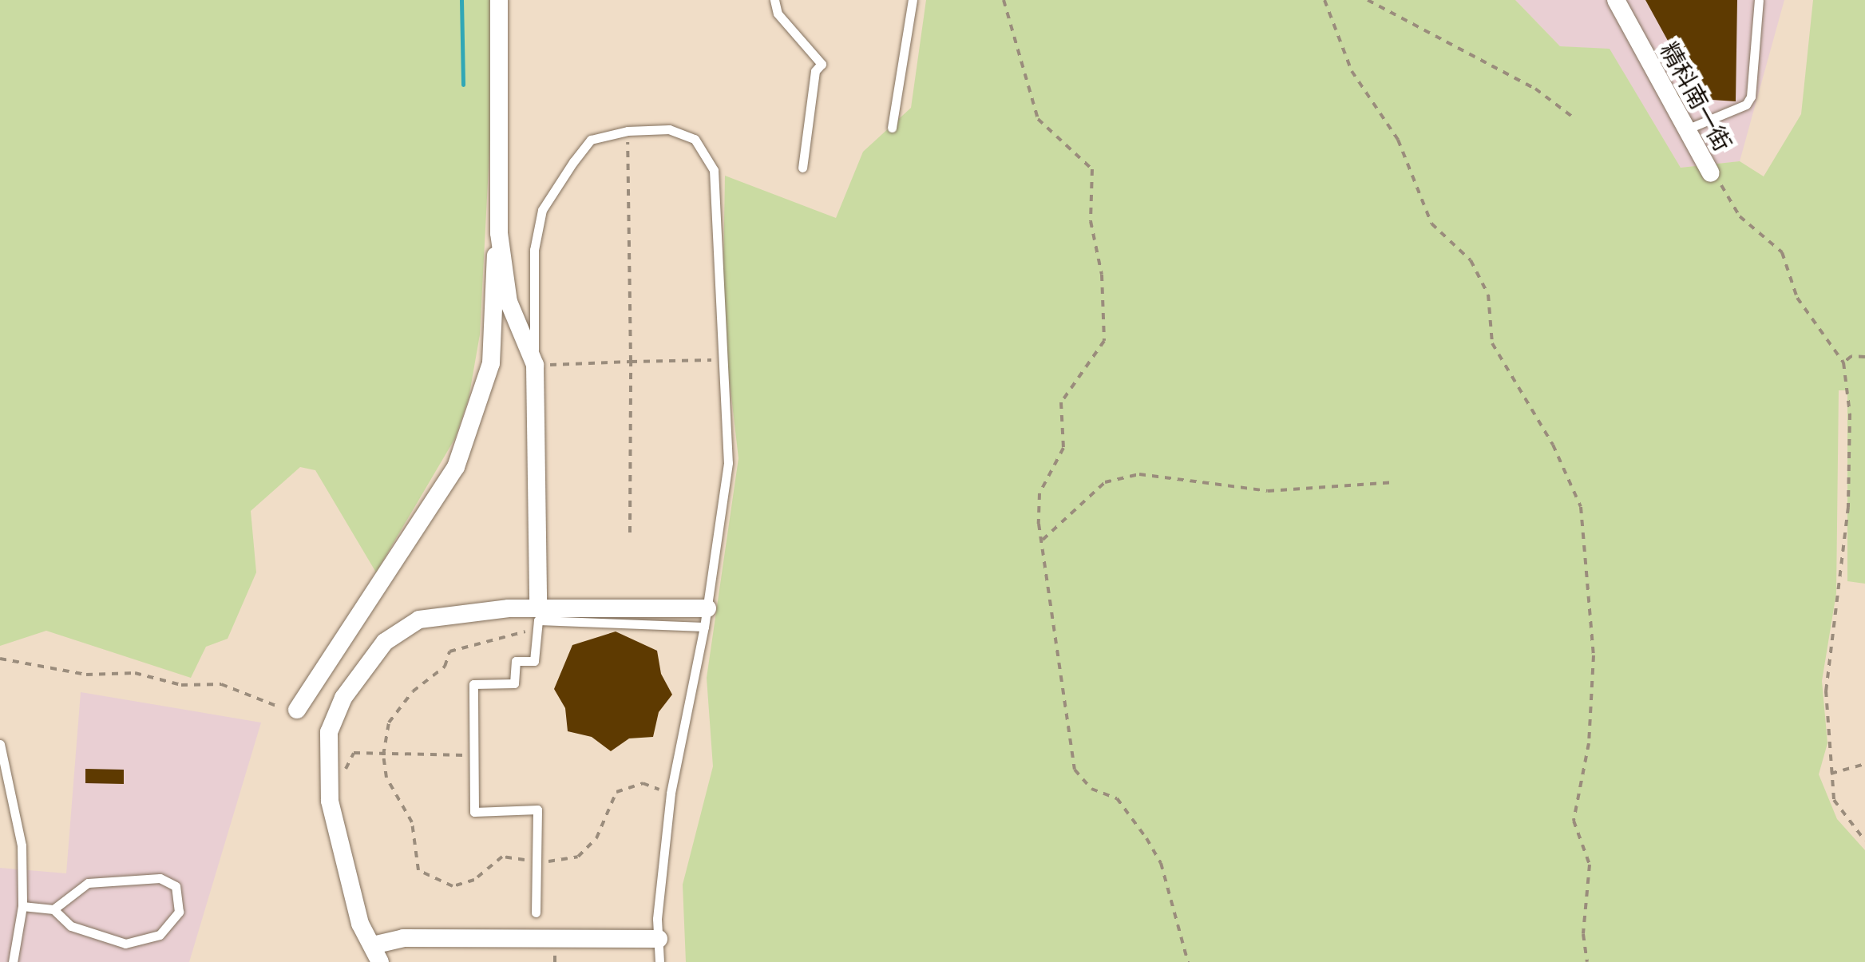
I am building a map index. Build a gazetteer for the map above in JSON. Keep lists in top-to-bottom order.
{
  "streets": {
    "street": ["精科南一街"]
  }
}
